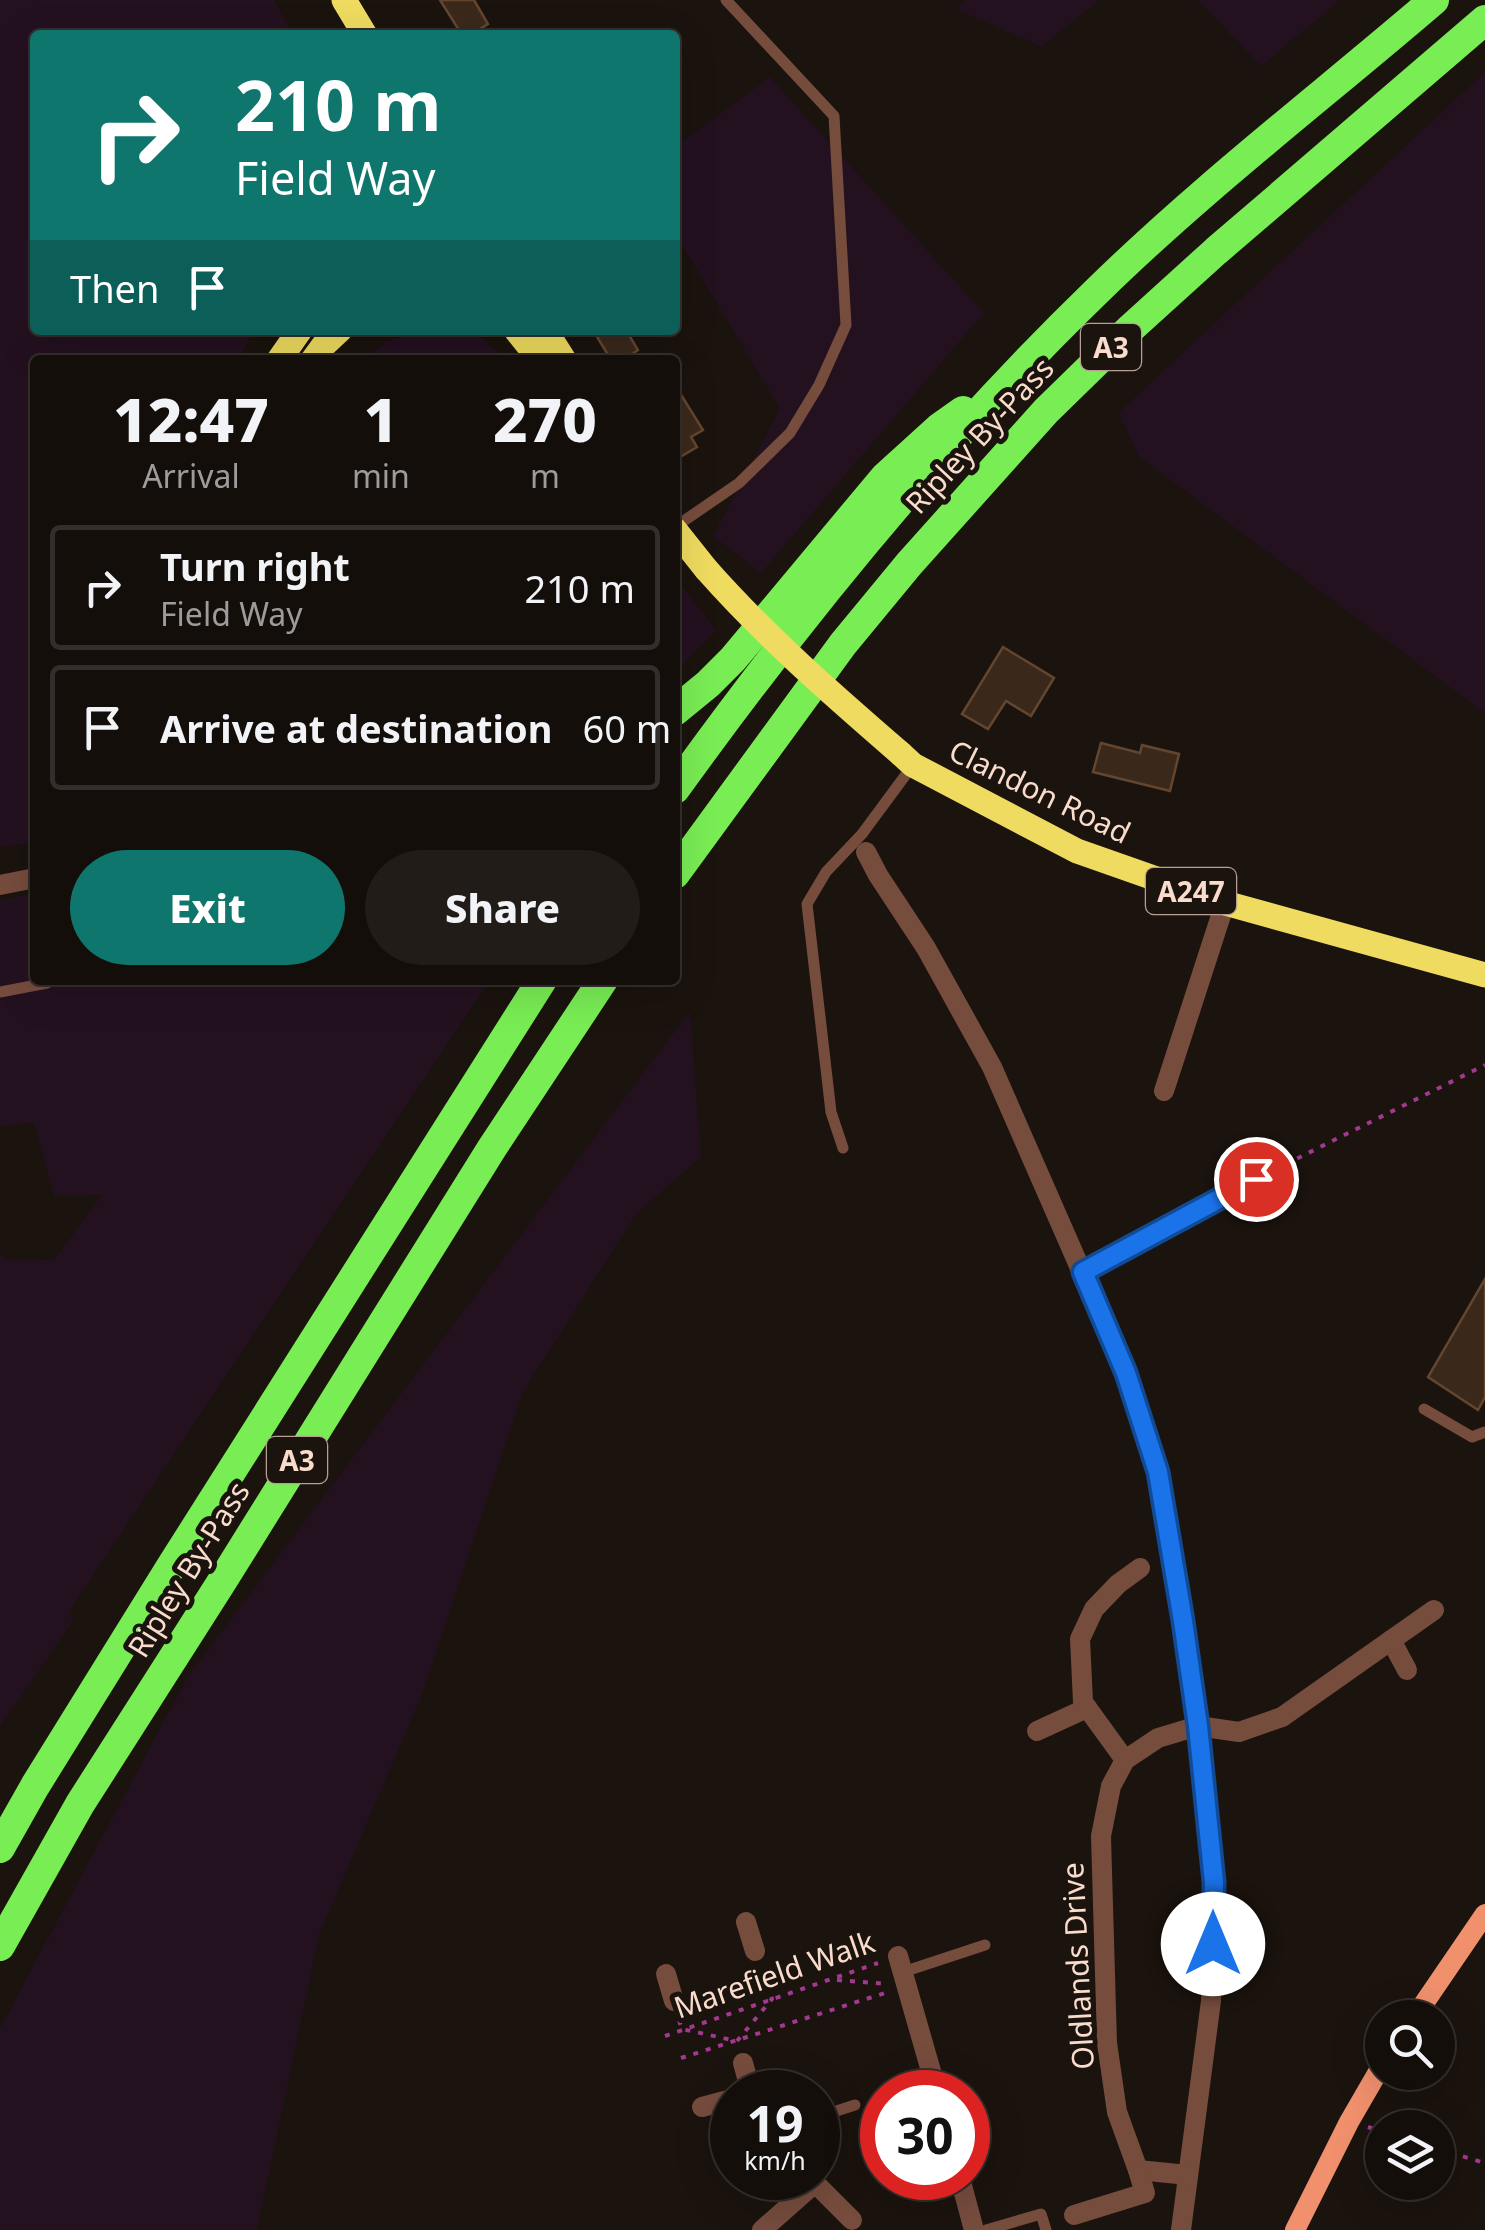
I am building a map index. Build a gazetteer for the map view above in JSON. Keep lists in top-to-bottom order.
{
  "streets": {
    "highway": ["A3", "Ripley By-Pass"],
    "main road": ["Clandon Road", "A247"],
    "street": ["Oldlands Drive"],
    "path": ["Marefield Walk"]
  },
  "page": {
    "turn": ["210 m", "Field Way"],
    "then": "Then",
    "eta": [
      "12:47",
      "Arrival",
      "1",
      "min",
      "270",
      "m"
    ],
    "list": [
      {
        "name": "Turn right",
        "note": "Field Way",
        "value": "210 m"
      },
      {
        "name": "Arrive at destination",
        "value": "60 m"
      }
    ],
    "buttons": ["Exit", "Share"],
    "speed": "19 km/h",
    "limit": "30"
  }
}
